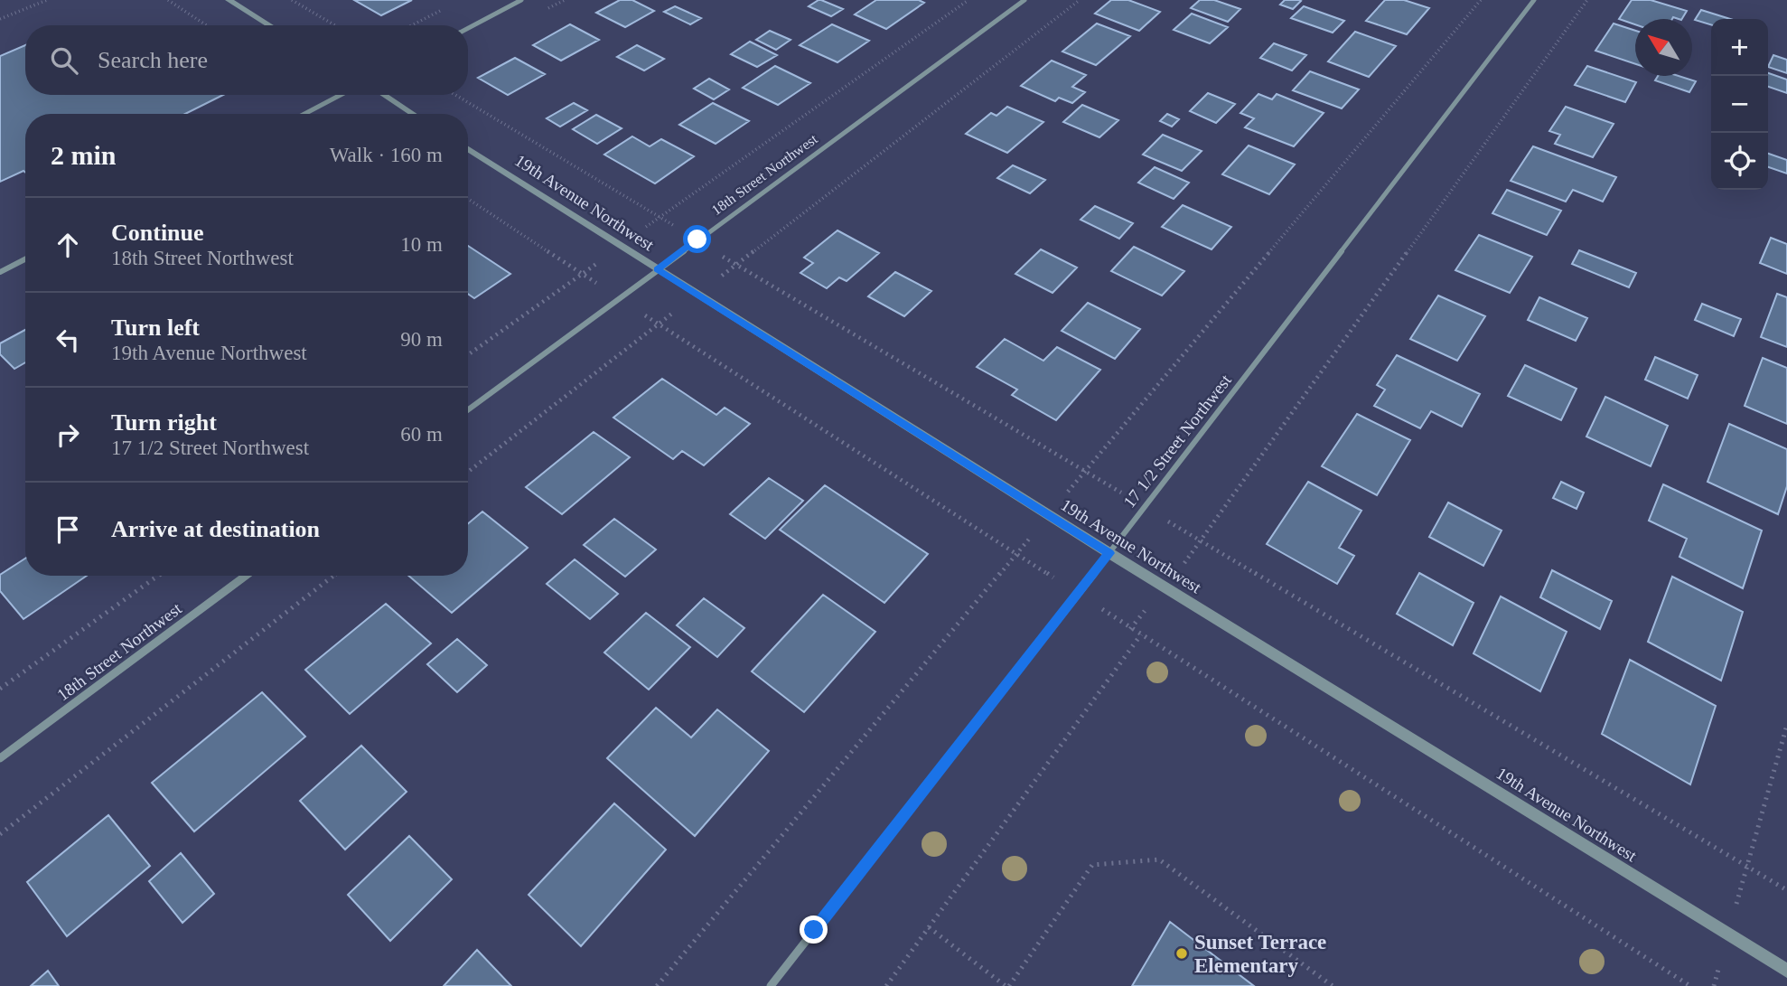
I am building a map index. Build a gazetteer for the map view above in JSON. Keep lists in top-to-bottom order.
{
  "streets": {
    "street": ["18th Street Northwest", "19th Avenue Northwest", "17 1/2 Street Northwest"]
  },
  "crossings": [
    ["18th Street Northwest", "19th Avenue Northwest"],
    ["19th Avenue Northwest", "17 1/2 Street Northwest"]
  ],
  "places": ["Sunset Terrace Elementary"],
  "north": "top left",
  "page": {
    "map_buttons": ["+", "−"],
    "search": "Search here",
    "heading": ["2 min", "Walk · 160 m"],
    "list": [
      ["Continue", "18th Street Northwest", "10 m"],
      ["Turn left", "19th Avenue Northwest", "90 m"],
      ["Turn right", "17 1/2 Street Northwest", "60 m"],
      "Arrive at destination"
    ]
  }
}
